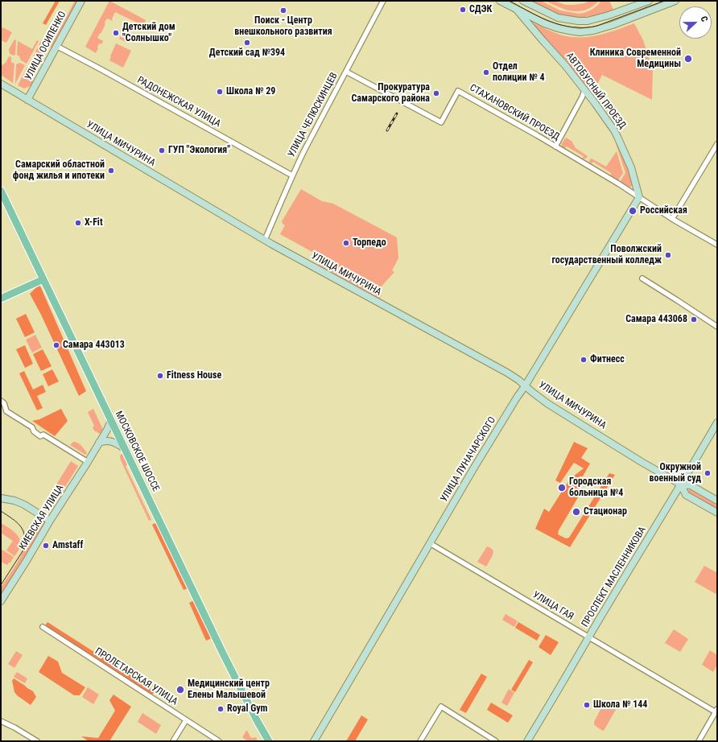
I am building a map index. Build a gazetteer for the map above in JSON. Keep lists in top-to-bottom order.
{
  "streets": {
    "main road": [
      "УЛИЦА ОСИПЕНКО",
      "АВТОБУСНЫЙ ПРОЕЗД",
      "УЛИЦА МИЧУРИНА",
      "МОСКОВСКОЕ ШОССЕ",
      "УЛИЦА ЛУНАЧАРСКОГО",
      "КИЕВСКАЯ УЛИЦА",
      "ПРОСПЕКТ МАСЛЕННИКОВА"
    ],
    "street": [
      "РАДОНЕЖСКАЯ УЛИЦА",
      "СТАХАНОВСКИЙ ПРОЕЗД",
      "УЛИЦА ЧЕЛЮСКИНЦЕВ",
      "УЛИЦА ГАЯ",
      "ПРОЛЕТАРСКАЯ УЛИЦА"
    ]
  },
  "crossings": [
    ["УЛИЦА ОСИПЕНКО", "РАДОНЕЖСКАЯ УЛИЦА"],
    ["УЛИЦА ОСИПЕНКО", "УЛИЦА МИЧУРИНА"],
    ["АВТОБУСНЫЙ ПРОЕЗД", "СТАХАНОВСКИЙ ПРОЕЗД"],
    ["АВТОБУСНЫЙ ПРОЕЗД", "УЛИЦА ЛУНАЧАРСКОГО"],
    ["РАДОНЕЖСКАЯ УЛИЦА", "УЛИЦА ЧЕЛЮСКИНЦЕВ"],
    ["СТАХАНОВСКИЙ ПРОЕЗД", "УЛИЦА ЧЕЛЮСКИНЦЕВ"],
    ["СТАХАНОВСКИЙ ПРОЕЗД", "УЛИЦА ЛУНАЧАРСКОГО"],
    ["УЛИЦА ЧЕЛЮСКИНЦЕВ", "УЛИЦА МИЧУРИНА"],
    ["УЛИЦА МИЧУРИНА", "УЛИЦА ЛУНАЧАРСКОГО"],
    ["УЛИЦА МИЧУРИНА", "ПРОСПЕКТ МАСЛЕННИКОВА"],
    ["МОСКОВСКОЕ ШОССЕ", "КИЕВСКАЯ УЛИЦА"],
    ["УЛИЦА ЛУНАЧАРСКОГО", "УЛИЦА ГАЯ"],
    ["ПРОСПЕКТ МАСЛЕННИКОВА", "УЛИЦА ГАЯ"]
  ],
  "places": [
    "СДЭК",
    "Поиск - Центр внешкольного развития",
    "Детский дом \"Солнышко\"",
    "Детский сад №394",
    "Клиника Современной Медицины",
    "Отдел полиции № 4",
    "Школа № 29",
    "Прокуратура Самарского района",
    "ГУП \"Экология\"",
    "Самарский областной фонд жилья и ипотеки",
    "Российская",
    "X-Fit",
    "Торпедо",
    "Поволжский государственный колледж",
    "Самара 443068",
    "Самара 443013",
    "Фитнесс",
    "Fitness House",
    "Окружной военный суд",
    "Городская больница №4",
    "Стационар",
    "Amstaff",
    "Медицинский центр Елены Малышевой",
    "Школа № 144",
    "Royal Gym"
  ],
  "north": "right"
}
